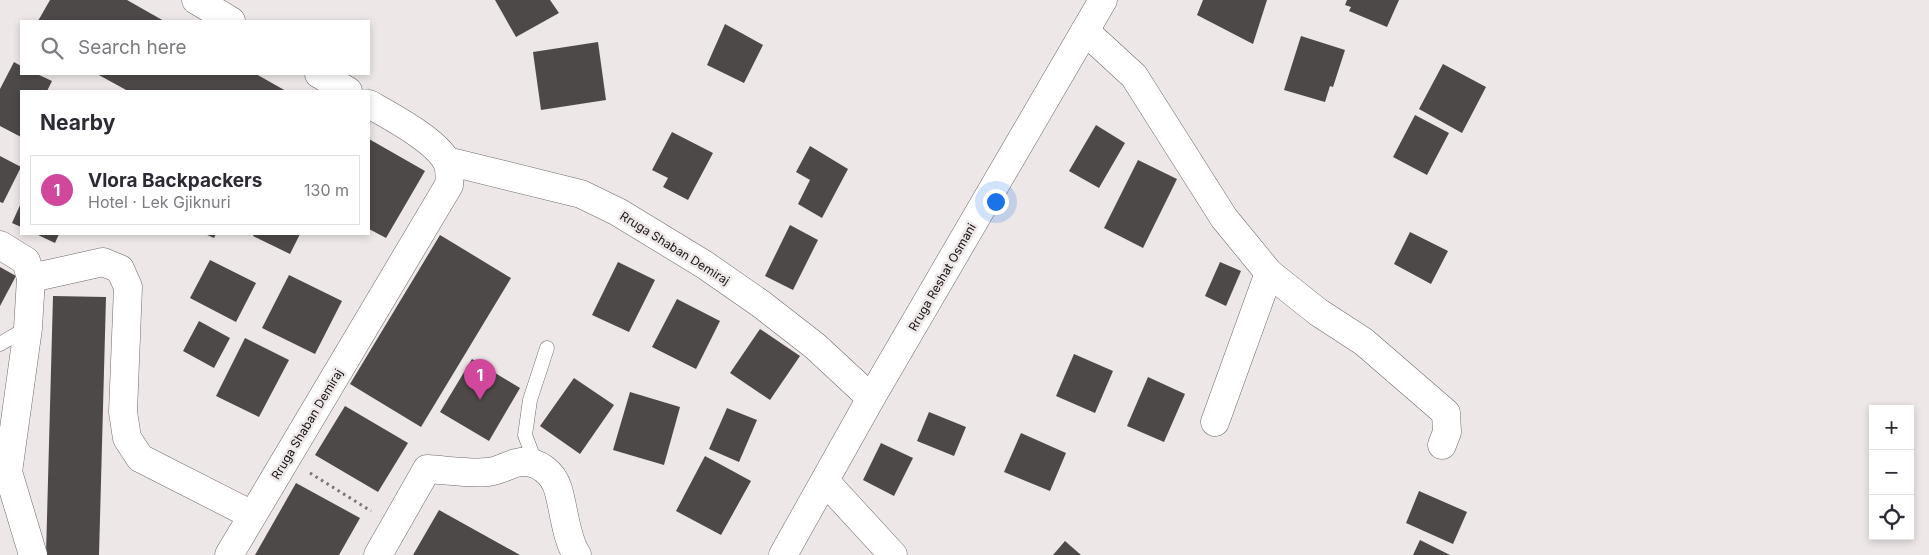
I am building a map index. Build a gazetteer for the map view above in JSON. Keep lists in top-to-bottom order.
{
  "streets": {
    "street": ["Rruga Shaban Demiraj", "Rruga Reshat Osmani"]
  },
  "crossings": [
    ["Rruga Shaban Demiraj", "Rruga Reshat Osmani"]
  ],
  "page": {
    "search": "Search here",
    "heading": "Nearby",
    "list": [
      {
        "mark": "1",
        "name": "Vlora Backpackers",
        "note": "Hotel · Lek Gjiknuri",
        "value": "130 m"
      }
    ],
    "pins": "1",
    "map_buttons": ["+", "−"]
  }
}
